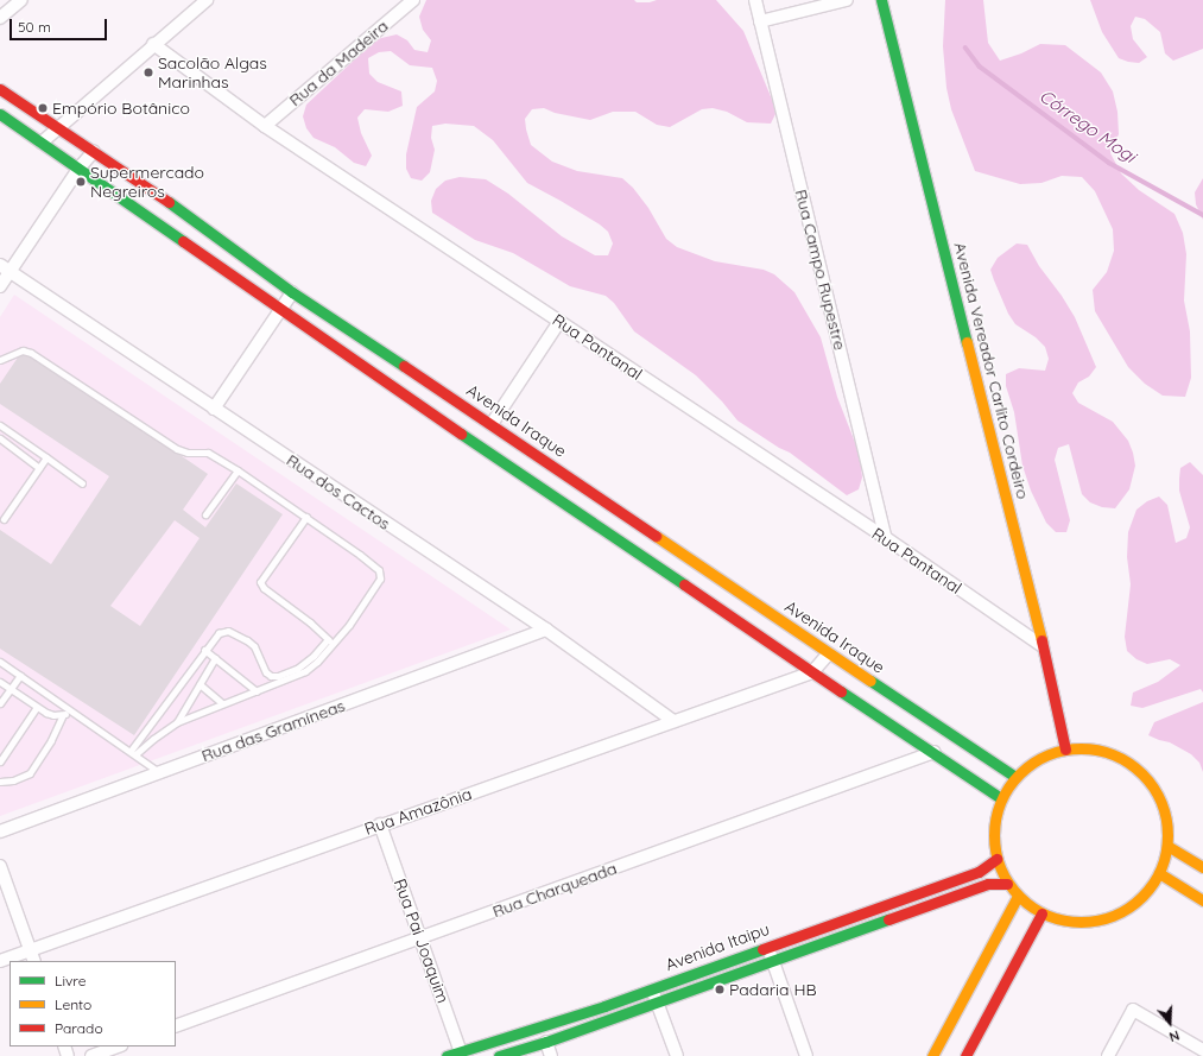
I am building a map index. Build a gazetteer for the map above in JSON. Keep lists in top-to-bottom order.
{
  "streets": {
    "street": [
      "Rua da Madeira",
      "Rua Campo Rupestre",
      "Rua Pantanal",
      "Avenida Vereador Carlito Cordeiro",
      "Avenida Iraque",
      "Rua dos Cactos",
      "Rua das Gramíneas",
      "Rua Amazônia",
      "Rua Charqueada",
      "Rua Pai Joaquim",
      "Avenida Itaipu"
    ]
  },
  "crossings": [
    ["Rua da Madeira", "Rua Pantanal"],
    ["Rua Campo Rupestre", "Rua Pantanal"],
    ["Rua Pantanal", "Avenida Vereador Carlito Cordeiro"],
    ["Avenida Iraque", "Rua Amazônia"],
    ["Rua dos Cactos", "Rua das Gramíneas"],
    ["Rua dos Cactos", "Rua Amazônia"],
    ["Rua Amazônia", "Rua Pai Joaquim"],
    ["Rua Charqueada", "Rua Pai Joaquim"],
    ["Rua Pai Joaquim", "Avenida Itaipu"]
  ],
  "water": ["Córrego Mogi"],
  "places": [
    "Sacolão Algas Marinhas",
    "Empório Botânico",
    "Supermercado Negreiros",
    "Padaria HB"
  ],
  "legend": ["Livre", "Lento", "Parado"],
  "scale_bar": "50 m",
  "north": "bottom"
}
